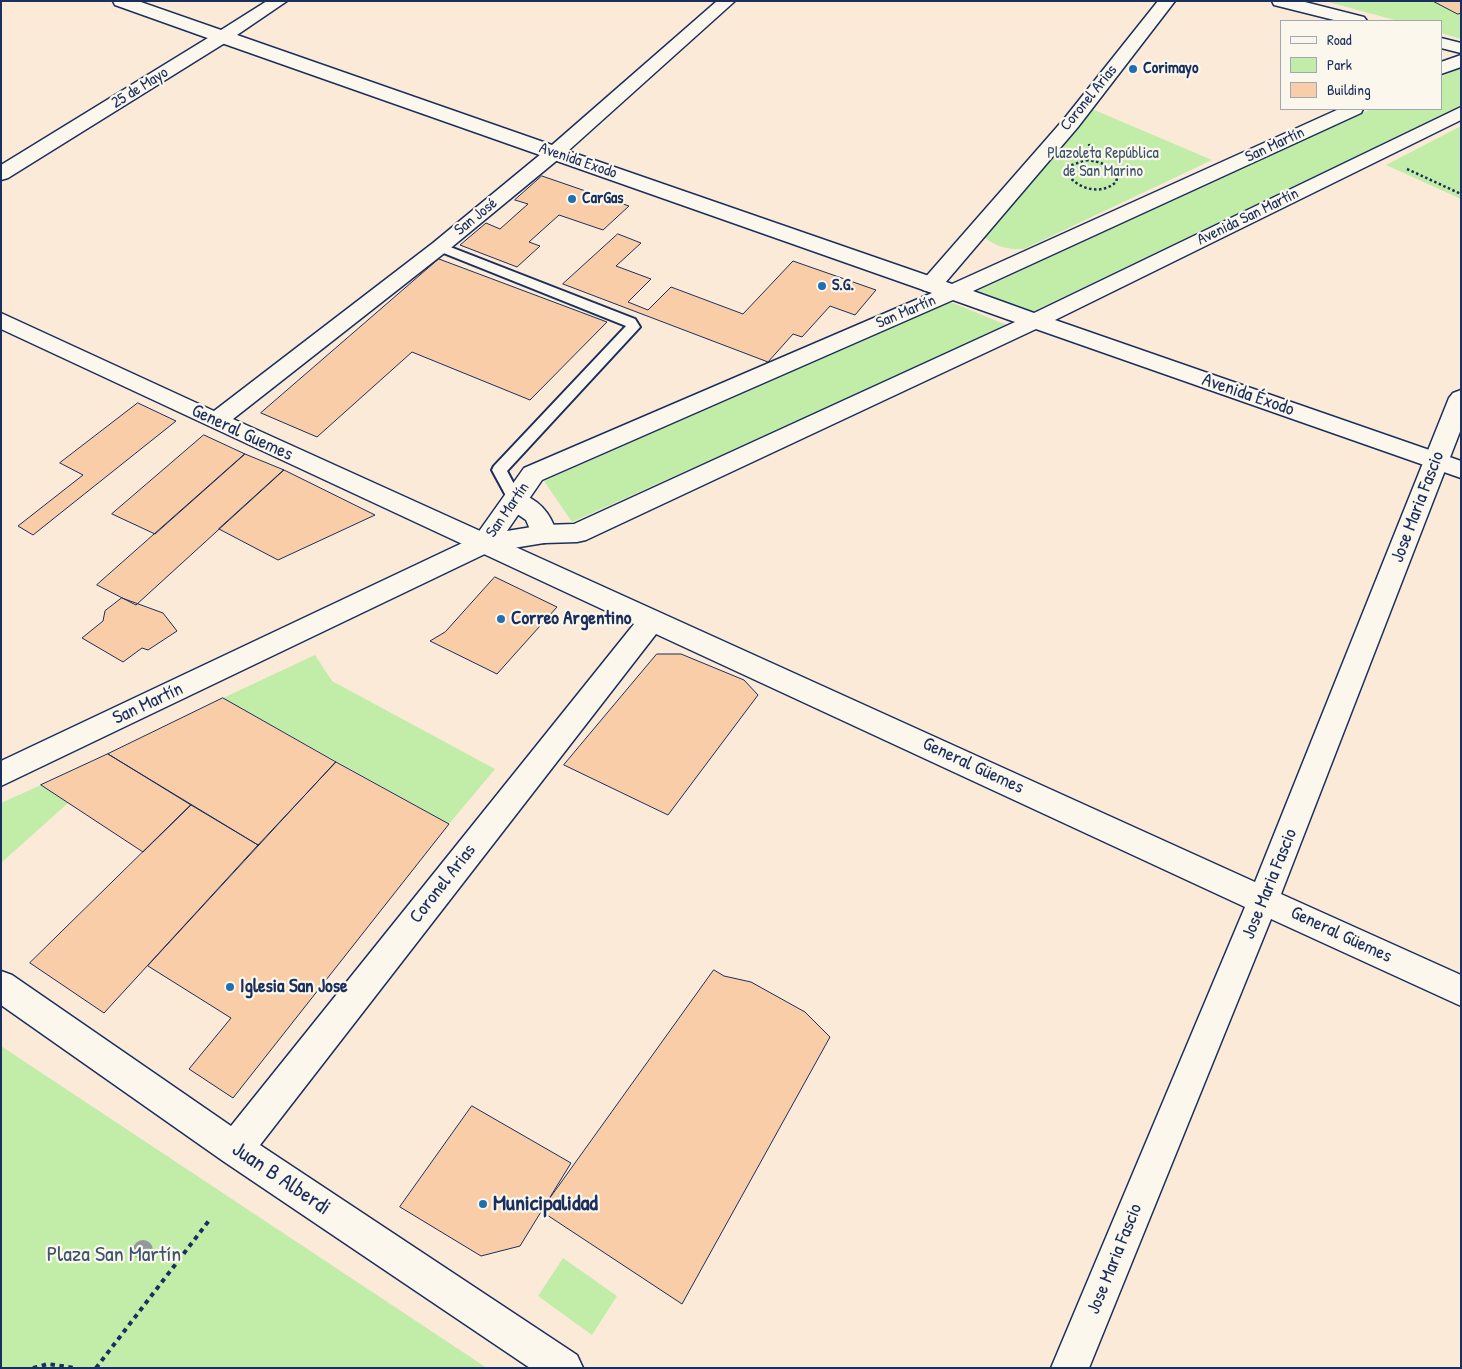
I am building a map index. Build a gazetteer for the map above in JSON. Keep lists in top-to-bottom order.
{
  "streets": {
    "street": [
      "25 de Mayo",
      "Coronel Arias",
      "San Martín",
      "Avenida Exodo",
      "San José",
      "Avenida San Martín",
      "Avenida Éxodo",
      "General Guemes",
      "Jose Maria Fascio",
      "General Güemes",
      "Juan B Alberdi"
    ]
  },
  "crossings": [
    ["25 de Mayo", "Avenida Exodo"],
    ["Coronel Arias", "Avenida Exodo"],
    ["Coronel Arias", "General Güemes"],
    ["Coronel Arias", "Juan B Alberdi"],
    ["San Martín", "Avenida Exodo"],
    ["San Martín", "Avenida San Martín"],
    ["San Martín", "Avenida Éxodo"],
    ["San Martín", "General Guemes"],
    ["San Martín", "General Güemes"],
    ["Avenida Exodo", "San José"],
    ["Avenida Exodo", "Avenida San Martín"],
    ["Avenida Exodo", "Avenida Éxodo"],
    ["San José", "General Guemes"],
    ["Avenida San Martín", "Avenida Éxodo"],
    ["Avenida Éxodo", "Jose Maria Fascio"],
    ["General Guemes", "General Güemes"],
    ["Jose Maria Fascio", "General Güemes"]
  ],
  "parks": ["Plazoleta República de San Marino", "Plaza San Martín"],
  "places": [
    "Corimayo",
    "CarGas",
    "S.G.",
    "Correo Argentino",
    "Iglesia San Jose",
    "Municipalidad"
  ],
  "legend": ["Road", "Park", "Building"]
}
